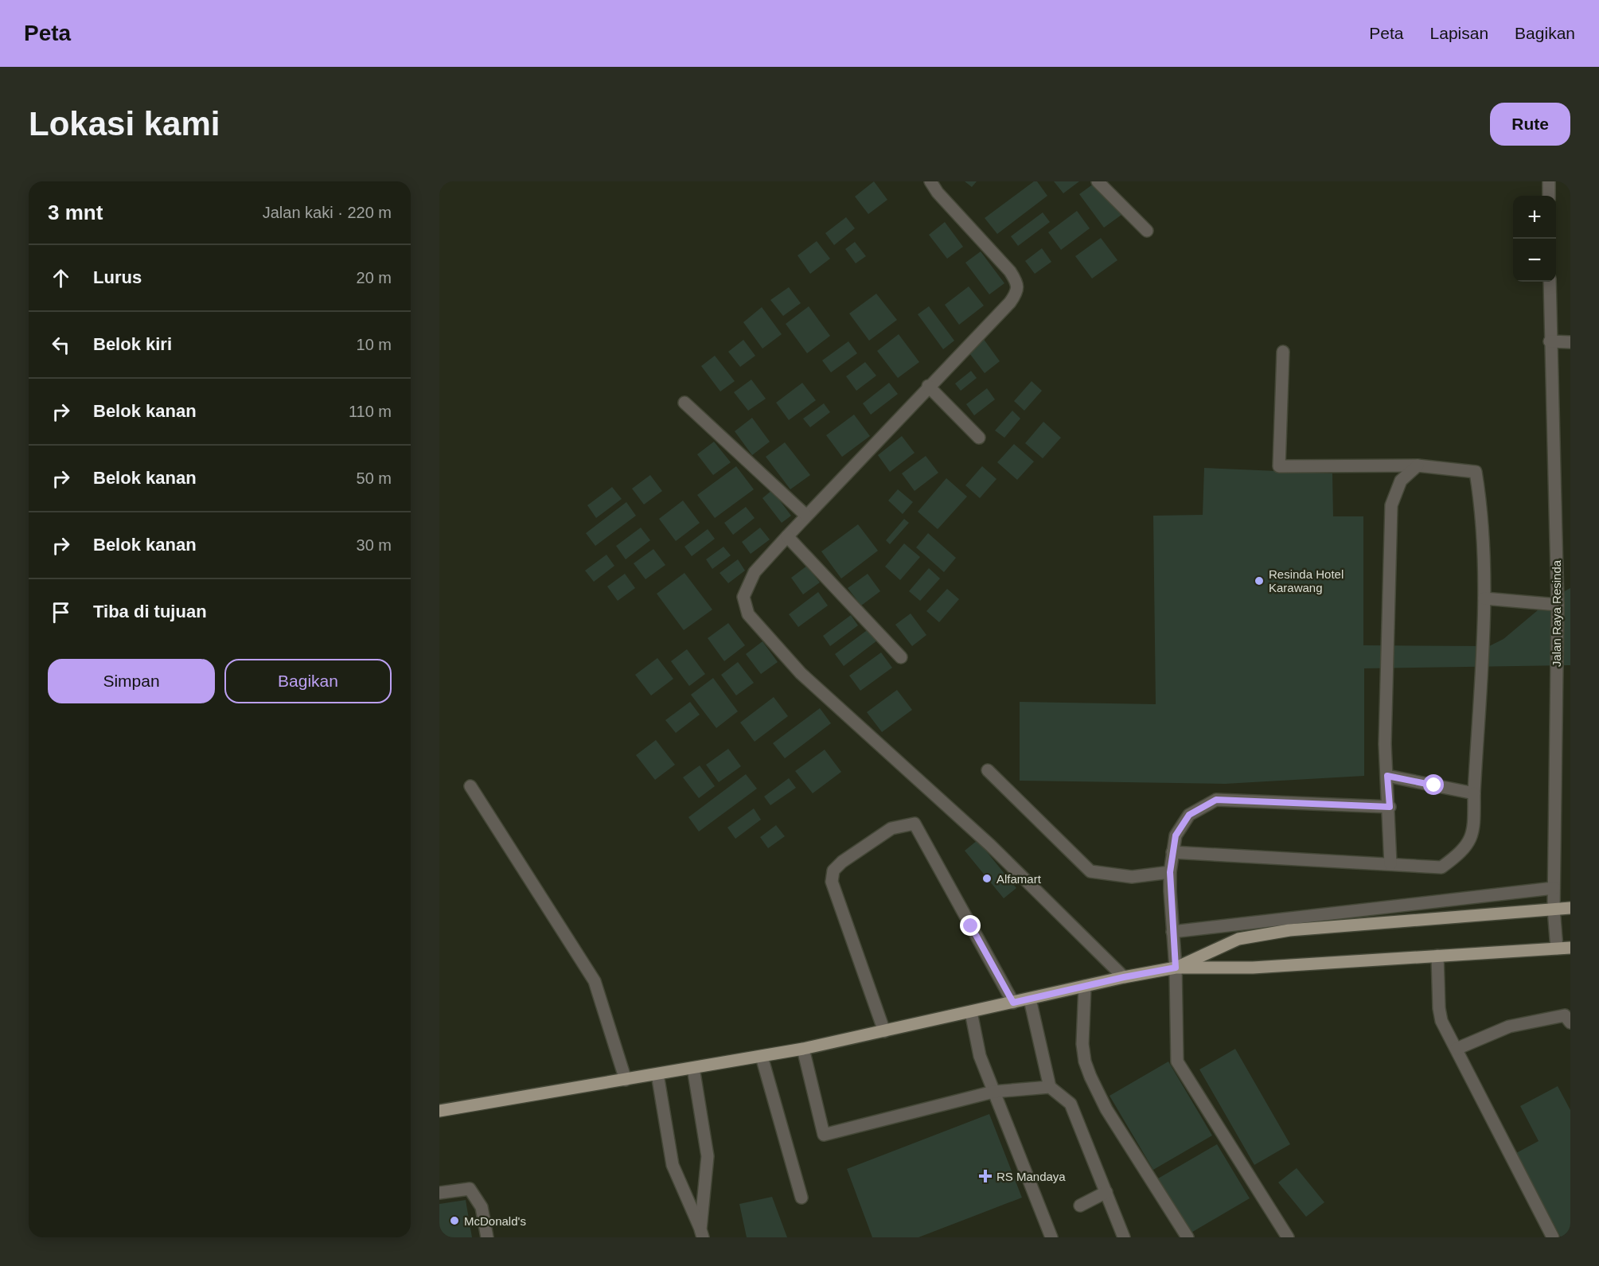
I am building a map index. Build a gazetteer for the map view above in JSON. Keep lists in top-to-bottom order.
{
  "streets": {
    "street": ["Jalan Raya Resinda"]
  },
  "places": {
    "other": ["Resinda Hotel Karawang", "Alfamart", "McDonald's"],
    "health": ["RS Mandaya"]
  },
  "page": {
    "header": "Peta",
    "nav": ["Peta", "Lapisan", "Bagikan"],
    "buttons": [
      "Rute",
      ["Simpan", "Bagikan"]
    ],
    "title": "Lokasi kami",
    "heading": ["3 mnt", "Jalan kaki · 220 m"],
    "map_buttons": ["+", "−"],
    "list": [
      ["Lurus", "20 m"],
      ["Belok kiri", "10 m"],
      ["Belok kanan", "110 m"],
      ["Belok kanan", "50 m"],
      ["Belok kanan", "30 m"],
      "Tiba di tujuan"
    ]
  }
}
